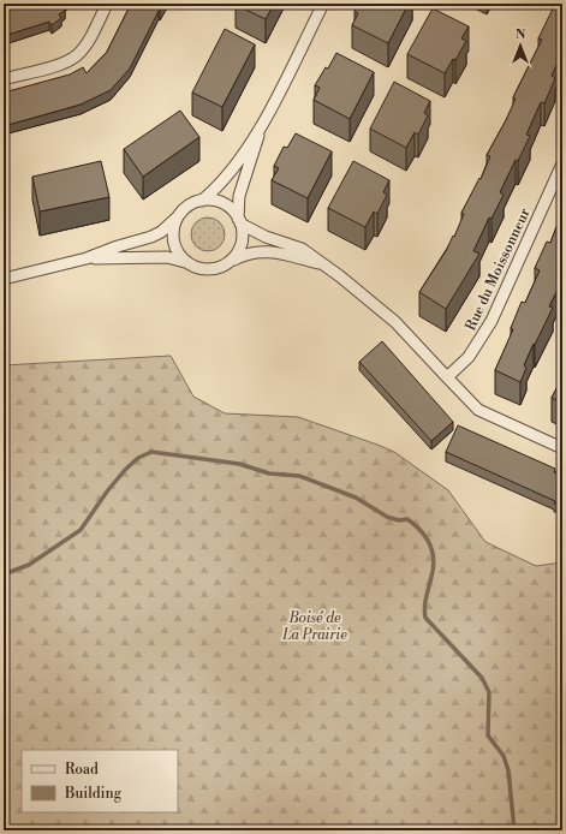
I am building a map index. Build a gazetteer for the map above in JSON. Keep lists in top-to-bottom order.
{
  "streets": {
    "street": ["Rue du Moissonneur"]
  },
  "parks": ["Boisé de La Prairie"],
  "legend": ["Road", "Building"],
  "north": "top"
}
